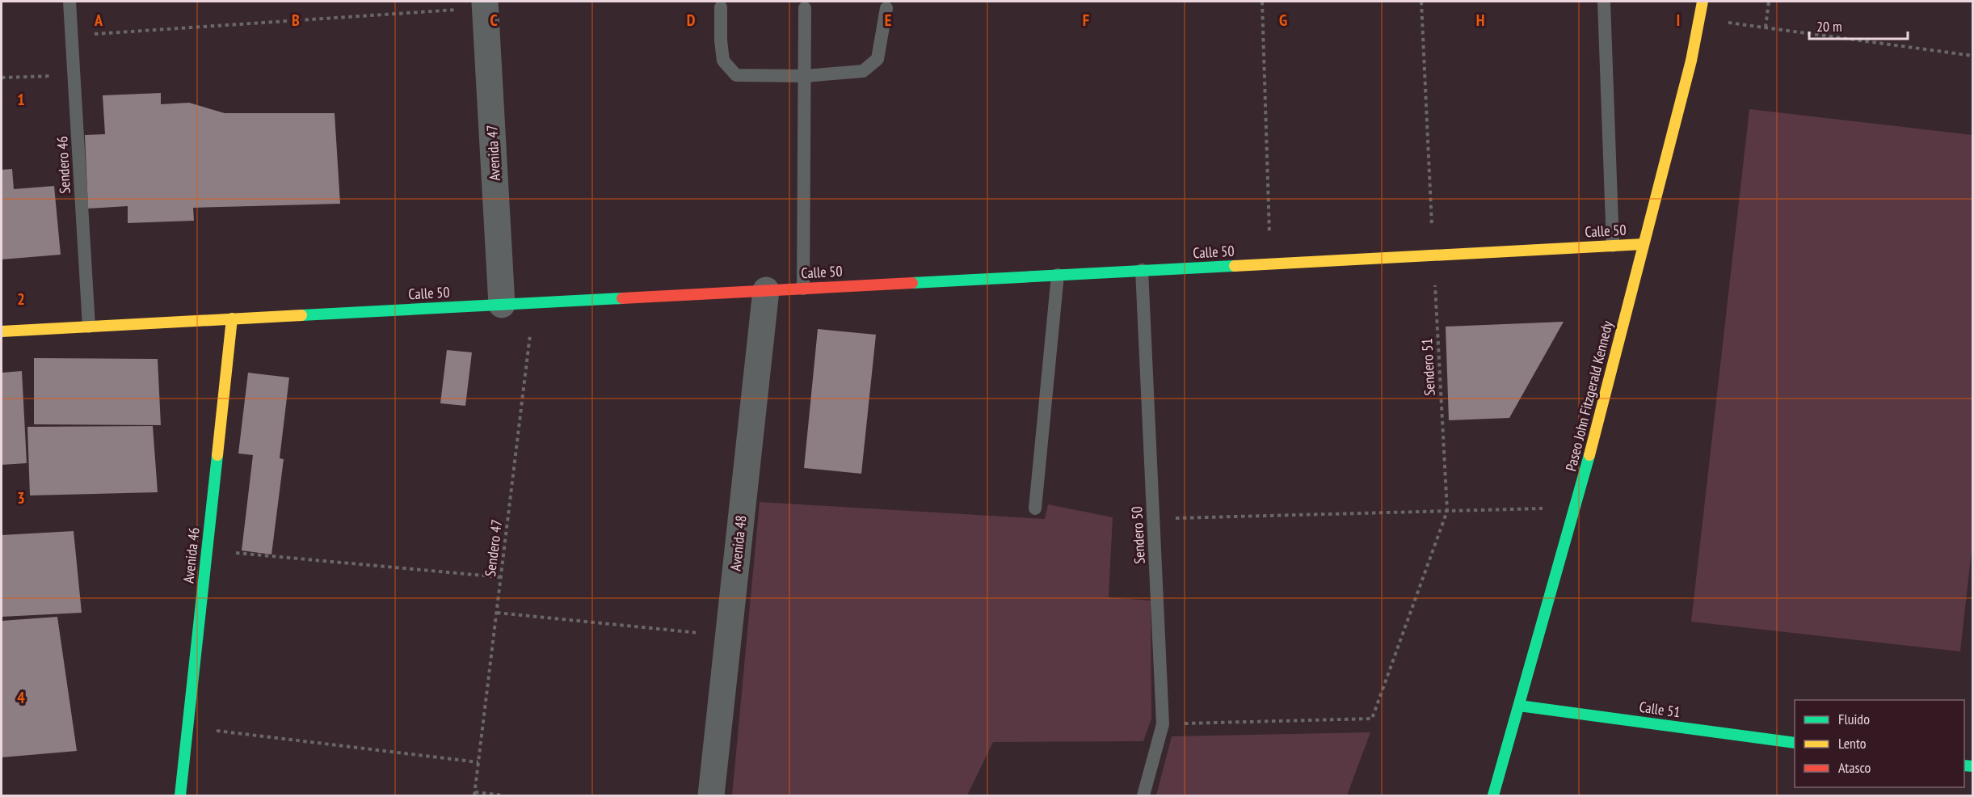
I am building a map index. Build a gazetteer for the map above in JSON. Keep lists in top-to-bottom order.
{
  "streets": {
    "street": [
      "Avenida 47",
      "Calle 50",
      "Paseo John Fitzgerald Kennedy",
      "Avenida 48",
      "Avenida 46",
      "Calle 51"
    ],
    "lane": ["Sendero 46", "Sendero 50"],
    "path": ["Sendero 51", "Sendero 47"]
  },
  "crossings": [
    ["Avenida 47", "Calle 50"],
    ["Sendero 46", "Calle 50"],
    ["Calle 50", "Sendero 51"],
    ["Calle 50", "Paseo John Fitzgerald Kennedy"],
    ["Calle 50", "Sendero 50"],
    ["Calle 50", "Avenida 48"],
    ["Calle 50", "Sendero 47"],
    ["Calle 50", "Avenida 46"],
    ["Sendero 51", "Sendero 50"],
    ["Paseo John Fitzgerald Kennedy", "Calle 51"]
  ],
  "legend": ["Fluido", "Lento", "Atasco"],
  "scale_bar": "20 m",
  "grid": {
    "columns": [
      "A",
      "B",
      "C",
      "D",
      "E",
      "F",
      "G",
      "H",
      "I"
    ],
    "rows": [
      "1",
      "2",
      "3",
      "4"
    ]
  }
}
